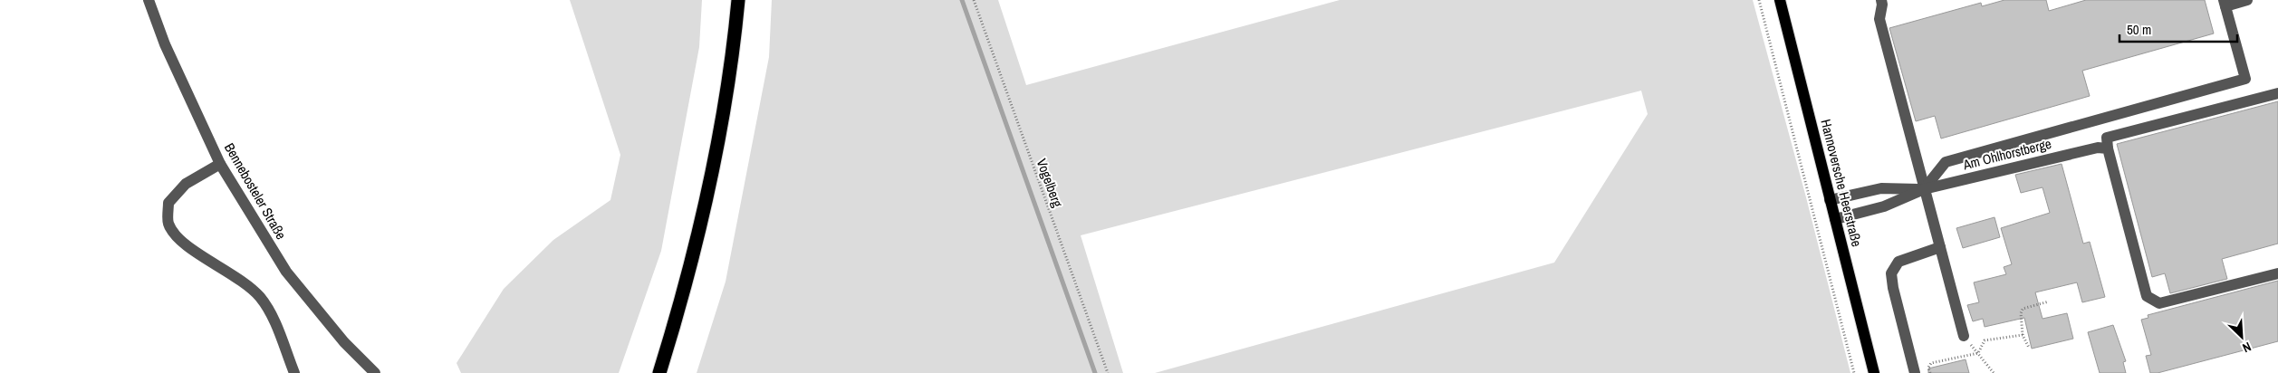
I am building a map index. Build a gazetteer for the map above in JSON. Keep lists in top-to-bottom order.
{
  "streets": {
    "main road": ["Hannoversche Heerstraße"],
    "street": ["Am Ohlhorstberge", "Bennebosteler Straße"],
    "path": ["Vogelberg"]
  },
  "crossings": [
    ["Am Ohlhorstberge", "Hannoversche Heerstraße"]
  ],
  "scale_bar": "50 m",
  "north": "bottom right"
}
